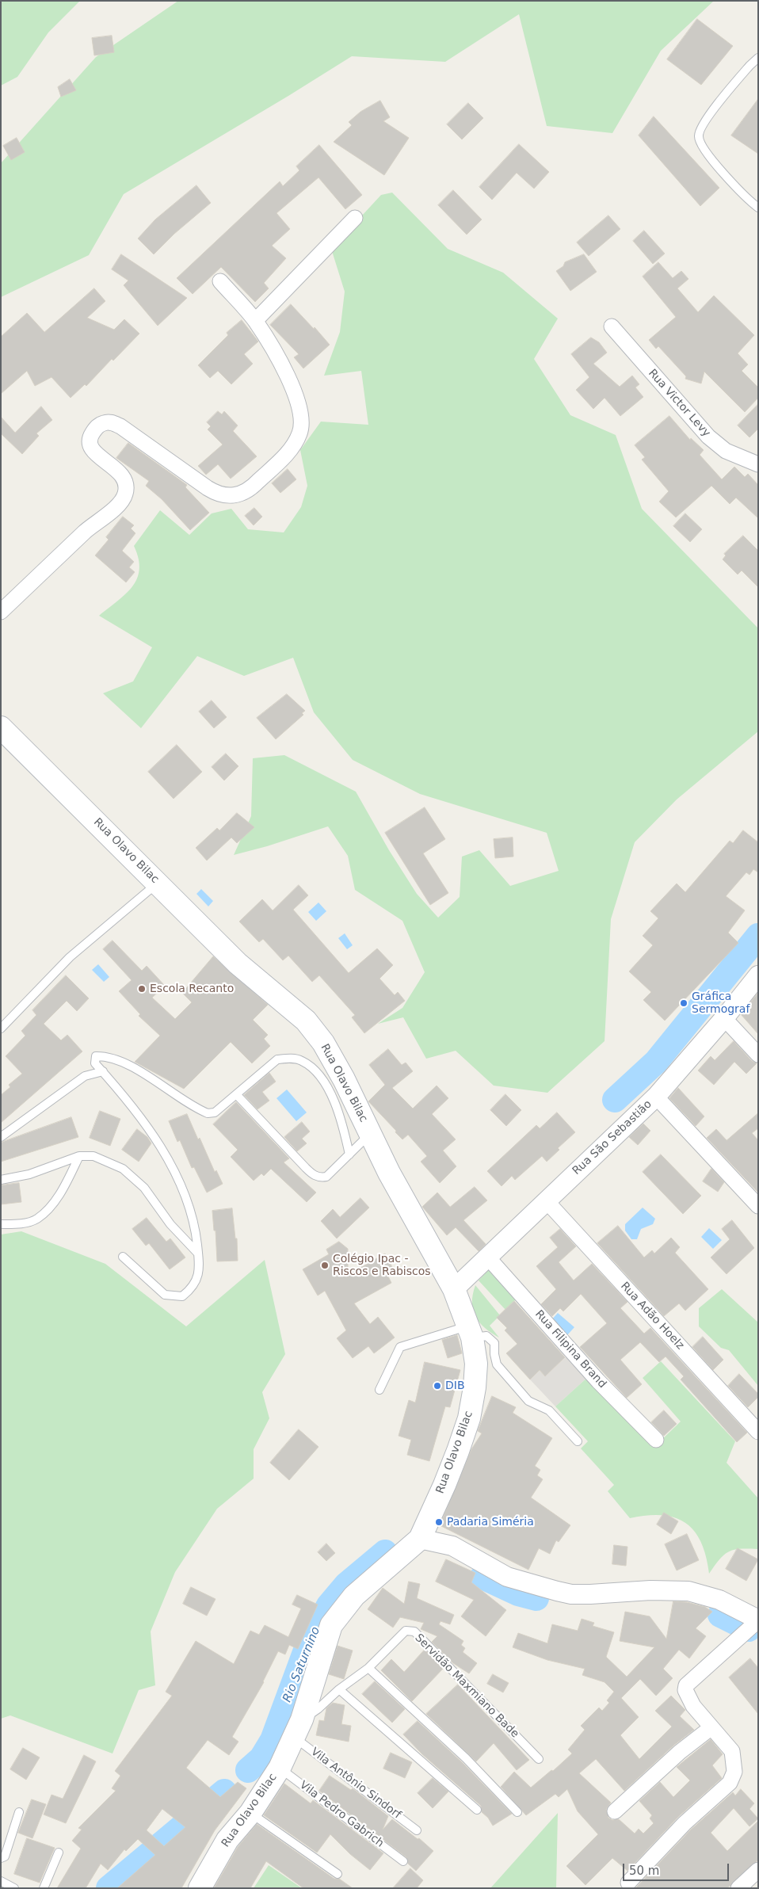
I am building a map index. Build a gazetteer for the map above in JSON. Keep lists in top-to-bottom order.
{
  "streets": {
    "main road": ["Rua Olavo Bilac"],
    "street": [
      "Rua Victor Levy",
      "Rua São Sebastião",
      "Rua Adão Hoelz",
      "Rua Filipina Brand"
    ],
    "lane": ["Servidão Maxmiano Bade", "Vila Antônio Sindorf", "Vila Pedro Gabrich"]
  },
  "crossings": [
    ["Rua Olavo Bilac", "Rua São Sebastião"],
    ["Rua Olavo Bilac", "Servidão Maxmiano Bade"],
    ["Rua Olavo Bilac", "Vila Antônio Sindorf"],
    ["Rua Olavo Bilac", "Vila Pedro Gabrich"],
    ["Rua São Sebastião", "Rua Adão Hoelz"],
    ["Rua São Sebastião", "Rua Filipina Brand"],
    ["Servidão Maxmiano Bade", "Vila Antônio Sindorf"]
  ],
  "water": ["Rio Saturnino"],
  "places": [
    "Escola Recanto",
    "Gráfica Sermograf",
    "Colégio Ipac - Riscos e Rabiscos",
    "DIB",
    "Padaria Siméria"
  ],
  "scale_bar": "50 m"
}
